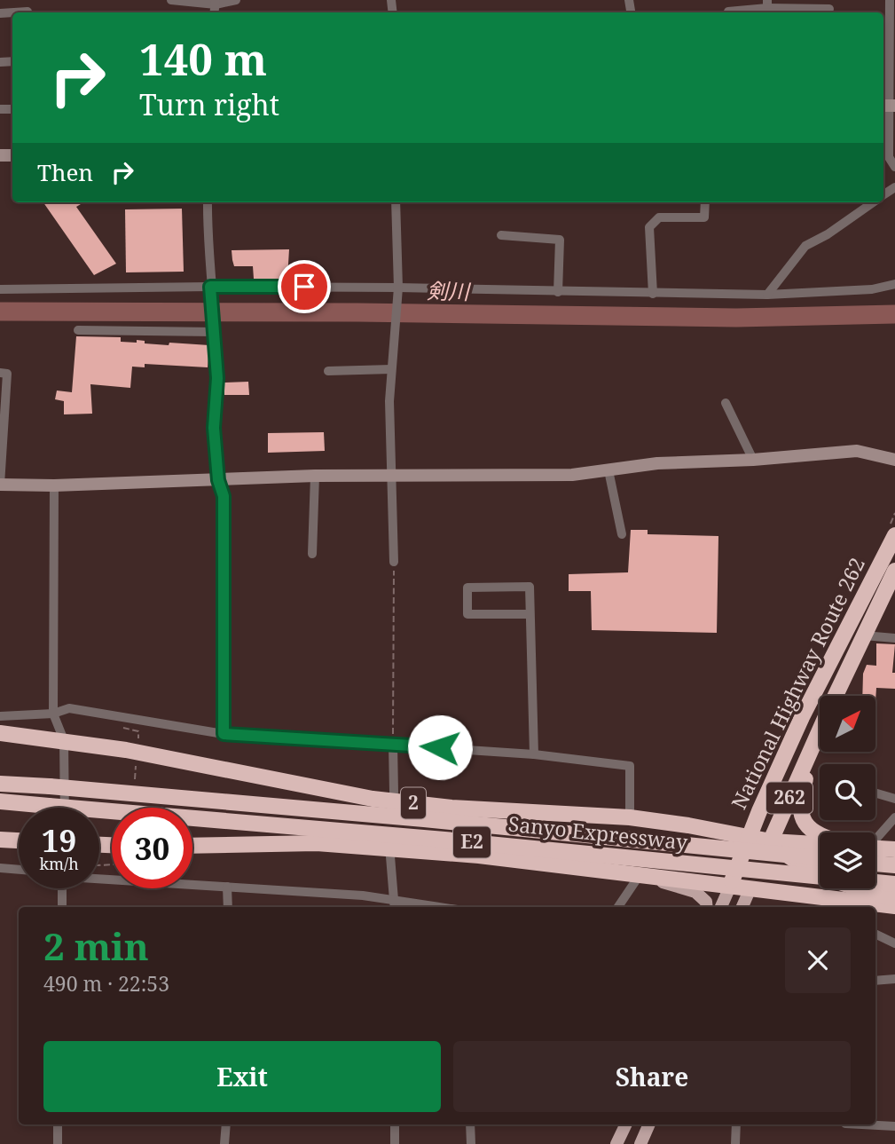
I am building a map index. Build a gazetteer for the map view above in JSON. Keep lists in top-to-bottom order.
{
  "streets": {
    "highway": [
      "National Highway Route 262",
      "262",
      "2",
      "Sanyo Expressway",
      "E2"
    ]
  },
  "crossings": [
    ["National Highway Route 262", "2"]
  ],
  "water": ["剣川"],
  "north": "top right",
  "page": {
    "turn": ["140 m", "Turn right"],
    "then": "Then",
    "speed": "19 km/h",
    "limit": "30",
    "heading": ["2 min", "490 m · 22:53"],
    "buttons": ["Exit", "Share"]
  }
}
